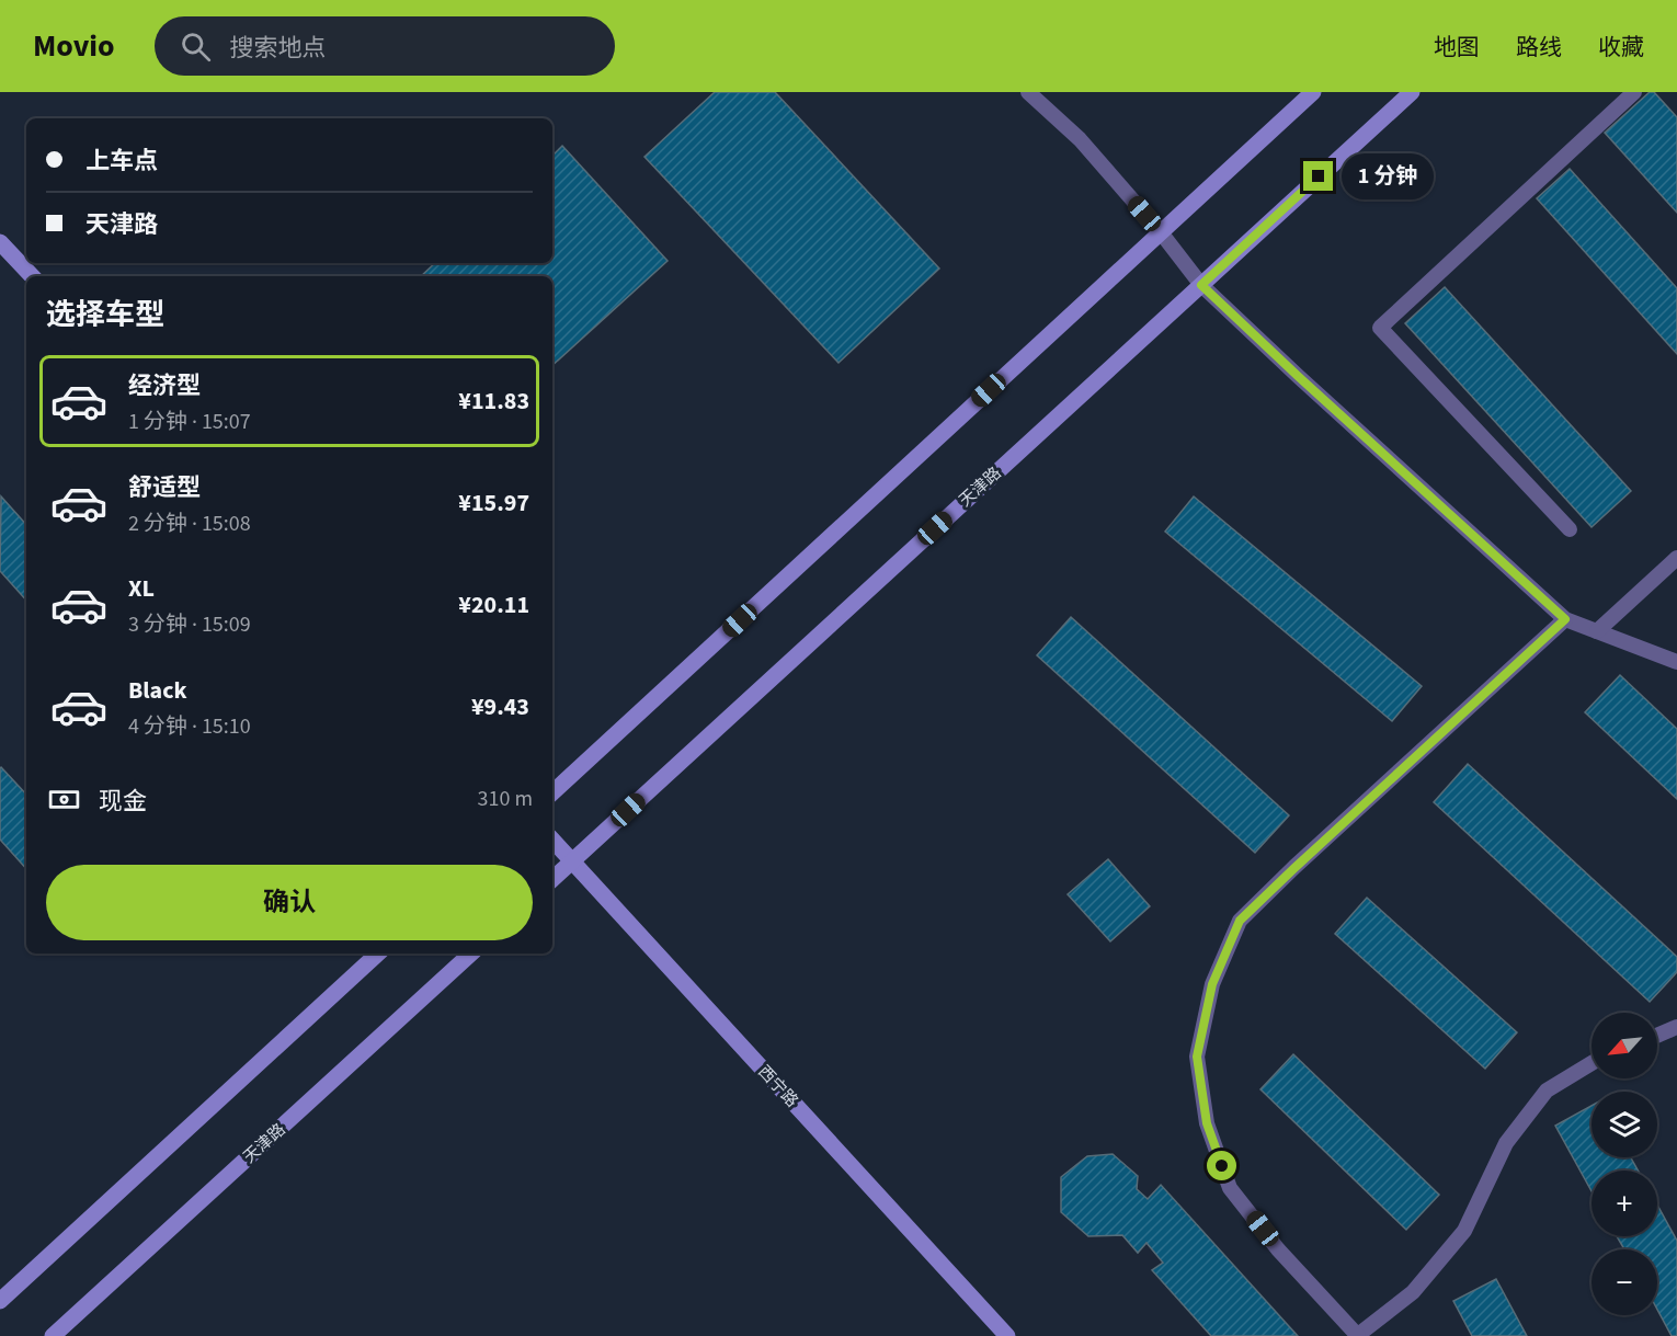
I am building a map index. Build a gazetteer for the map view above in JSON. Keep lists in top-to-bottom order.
{
  "streets": {
    "street": ["天津路", "西宁路"]
  },
  "crossings": [
    ["天津路", "西宁路"]
  ],
  "north": "bottom left",
  "page": {
    "header": "Movio",
    "search": "搜索地点",
    "nav": ["地图", "路线", "收藏"],
    "banner": ["上车点", "天津路"],
    "bubble": "1 分钟",
    "heading": "选择车型",
    "list": [
      {
        "name": "经济型",
        "note": "1 分钟 · 15:07",
        "value": "¥11.83"
      },
      {
        "name": "舒适型",
        "note": "2 分钟 · 15:08",
        "value": "¥15.97"
      },
      {
        "name": "XL",
        "note": "3 分钟 · 15:09",
        "value": "¥20.11"
      },
      {
        "name": "Black",
        "note": "4 分钟 · 15:10",
        "value": "¥9.43"
      }
    ],
    "pay": ["现金", "310 m"],
    "buttons": "确认",
    "map_buttons": ["+", "−"]
  }
}
